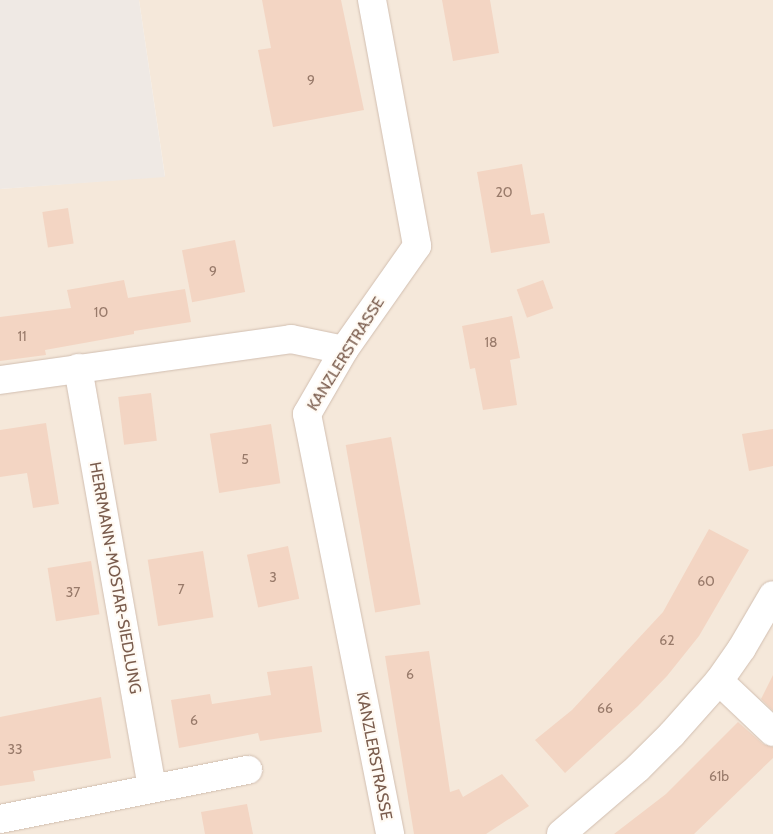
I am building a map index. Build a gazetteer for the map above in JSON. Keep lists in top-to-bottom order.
{
  "streets": {
    "street": ["KANZLERSTRASSE", "HERRMANN-MOSTAR-SIEDLUNG"]
  },
  "house_numbers": [
    "9",
    "20",
    "9",
    "10",
    "11",
    "18",
    "5",
    "3",
    "60",
    "7",
    "37",
    "62",
    "6",
    "66",
    "6",
    "33",
    "61b"
  ]
}
